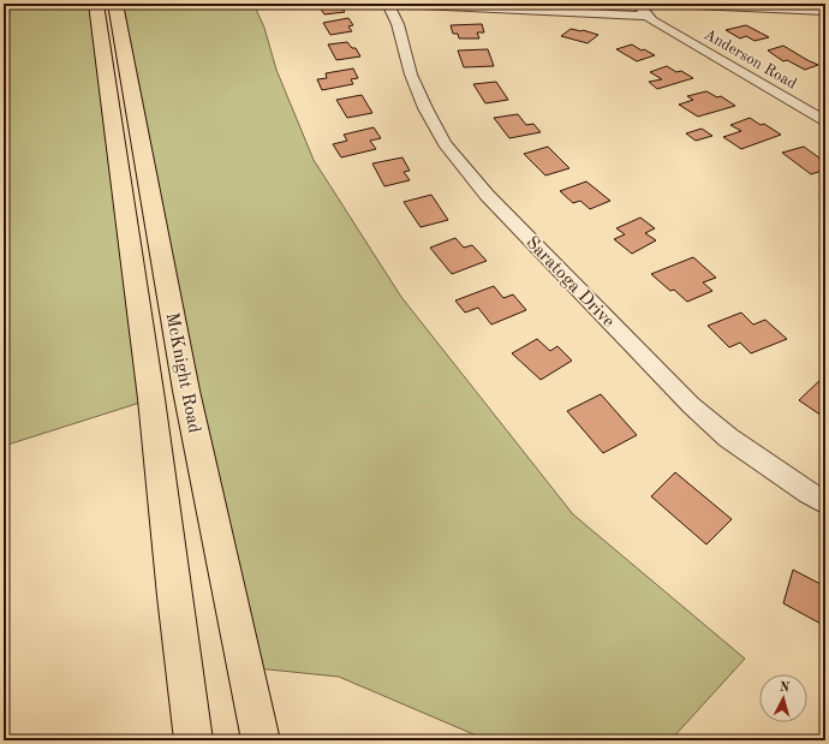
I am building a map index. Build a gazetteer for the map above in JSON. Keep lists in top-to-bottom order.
{
  "streets": {
    "highway": ["McKnight Road"],
    "street": ["Anderson Road", "Saratoga Drive"]
  },
  "north": "top"
}
